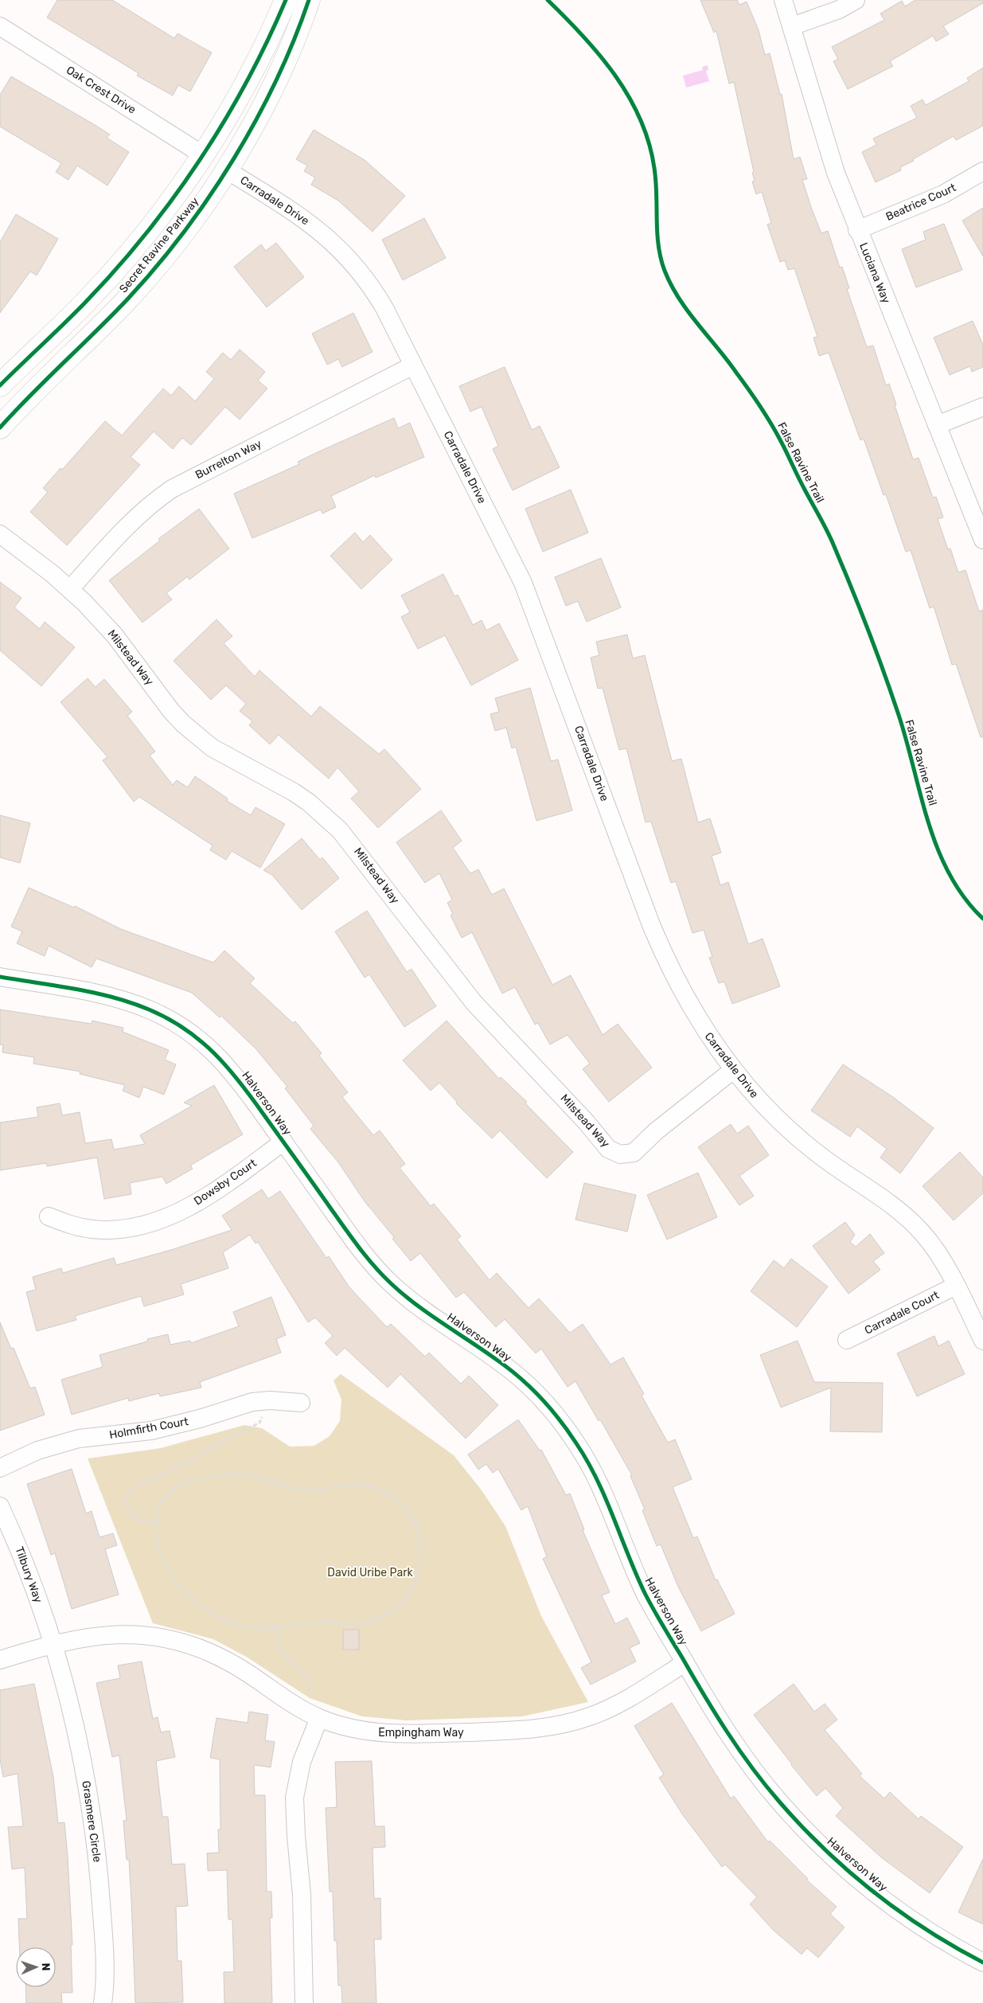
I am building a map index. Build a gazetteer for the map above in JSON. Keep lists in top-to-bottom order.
{
  "streets": {
    "main road": ["Secret Ravine Parkway"],
    "street": [
      "Oak Crest Drive",
      "Carradale Drive",
      "Beatrice Court",
      "Luciana Way",
      "Burrelton Way",
      "Milstead Way",
      "Halverson Way",
      "Dowsby Court",
      "Carradale Court",
      "Holmfirth Court",
      "Tilbury Way",
      "Empingham Way",
      "Grasmere Circle"
    ],
    "cycle path": ["False Ravine Trail"]
  },
  "crossings": [
    ["Oak Crest Drive", "Secret Ravine Parkway"],
    ["Carradale Drive", "Secret Ravine Parkway"],
    ["Carradale Drive", "Burrelton Way"],
    ["Carradale Drive", "Milstead Way"],
    ["Carradale Drive", "Carradale Court"],
    ["Beatrice Court", "Luciana Way"],
    ["Burrelton Way", "Milstead Way"],
    ["Halverson Way", "Dowsby Court"],
    ["Halverson Way", "Empingham Way"],
    ["Tilbury Way", "Empingham Way"],
    ["Tilbury Way", "Grasmere Circle"],
    ["Empingham Way", "Grasmere Circle"]
  ],
  "parks": ["David Uribe Park"],
  "north": "right"
}
